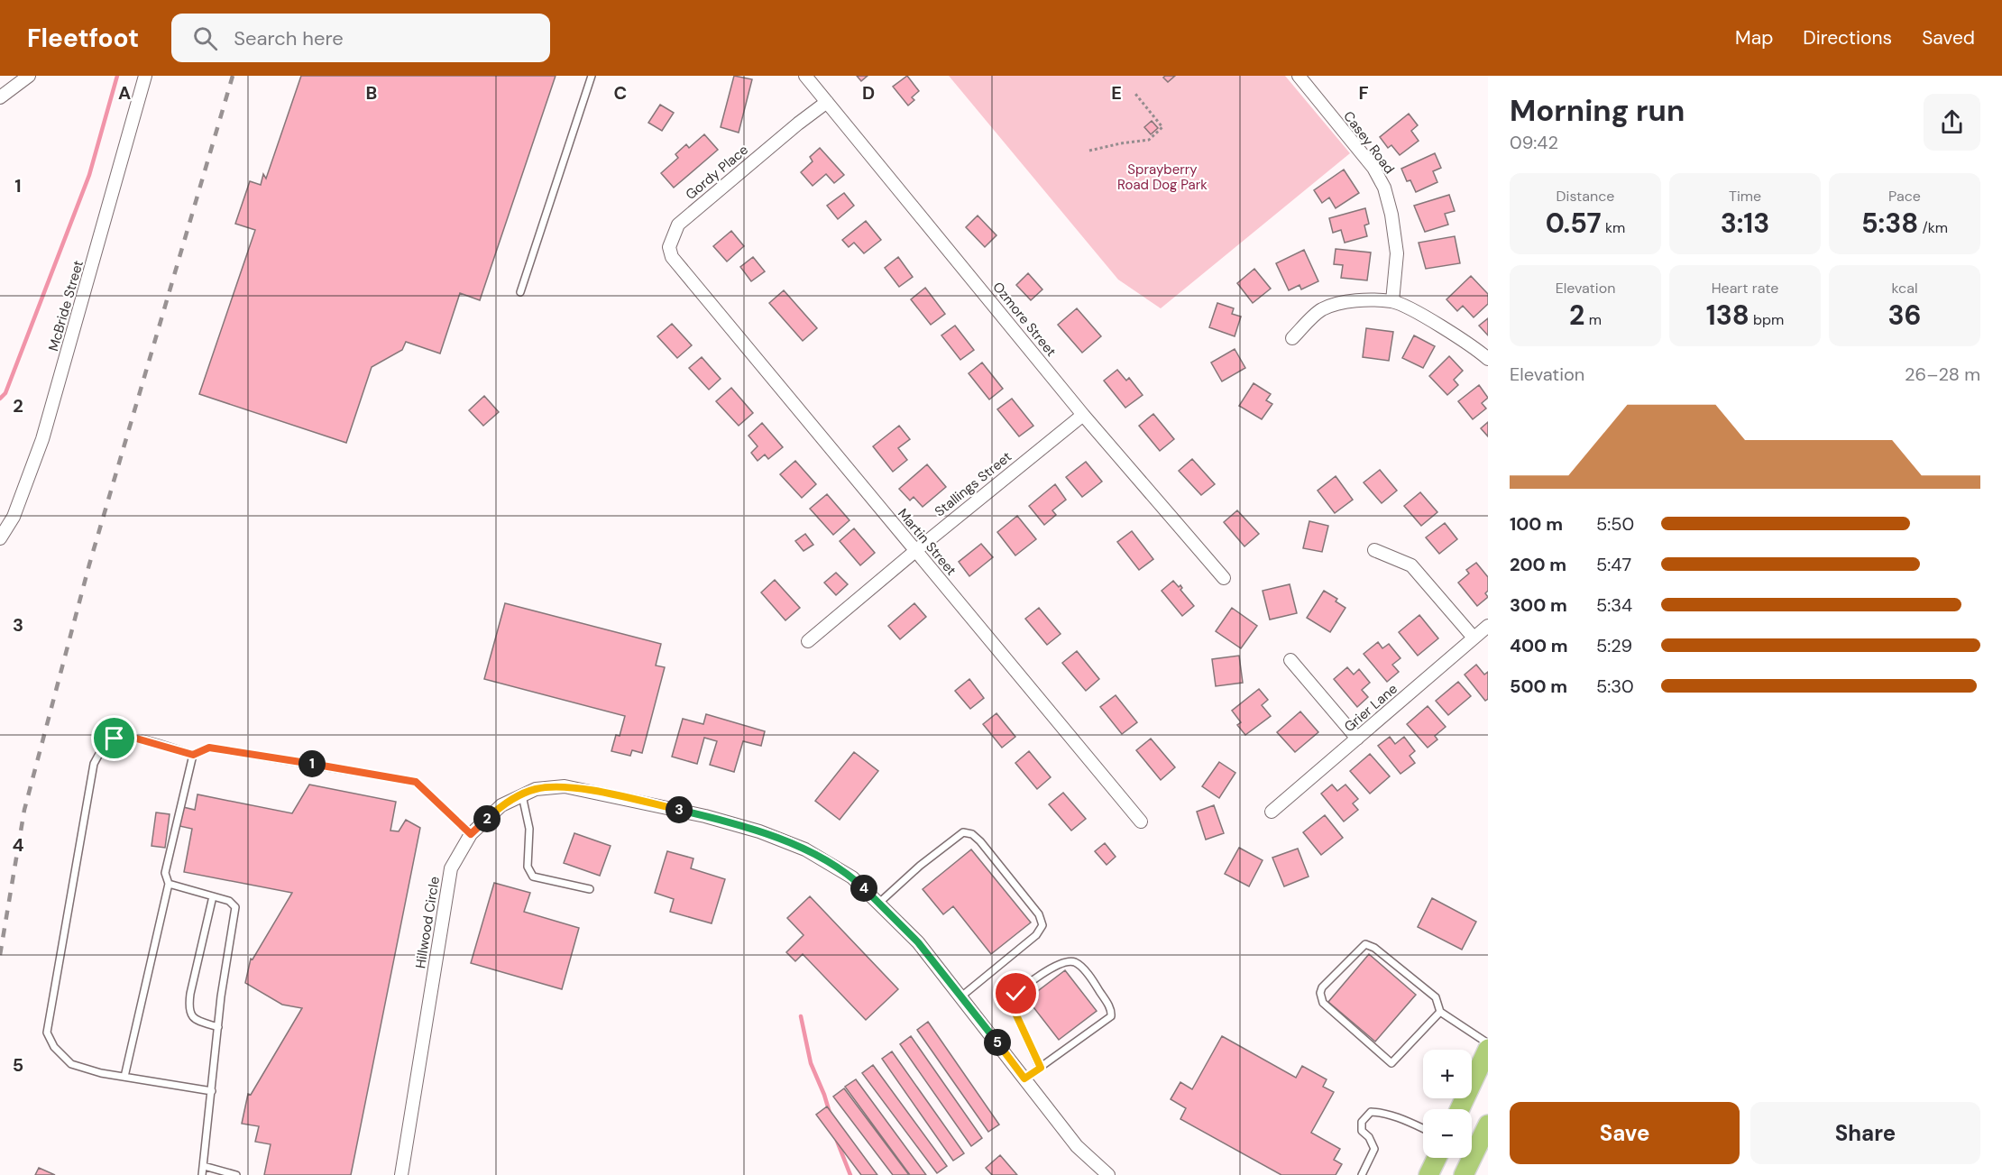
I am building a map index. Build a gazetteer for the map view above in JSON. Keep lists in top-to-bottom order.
{
  "streets": {
    "street": [
      "Casey Road",
      "Gordy Place",
      "McBride Street",
      "Ozmore Street",
      "Stallings Street",
      "Martin Street",
      "Grier Lane",
      "Hillwood Circle"
    ]
  },
  "crossings": [
    ["Gordy Place", "Ozmore Street"],
    ["Gordy Place", "Martin Street"],
    ["Ozmore Street", "Stallings Street"],
    ["Stallings Street", "Martin Street"]
  ],
  "parks": ["Sprayberry Road Dog Park"],
  "page": {
    "header": "Fleetfoot",
    "search": "Search here",
    "nav": ["Map", "Directions", "Saved"],
    "heading": ["Morning run", "09:42"],
    "stats": [
      ["Distance", "0.57 km"],
      ["Time", "3:13"],
      ["Pace", "5:38 /km"],
      ["Elevation", "2 m"],
      ["Heart rate", "138 bpm"],
      ["kcal", "36"]
    ],
    "chart": ["Elevation", "26–28 m"],
    "list": [
      {
        "name": "100 m",
        "note": "5:50"
      },
      {
        "name": "200 m",
        "note": "5:47"
      },
      {
        "name": "300 m",
        "note": "5:34"
      },
      {
        "name": "400 m",
        "note": "5:29"
      },
      {
        "name": "500 m",
        "note": "5:30"
      }
    ],
    "pins": [
      "1",
      "3",
      "2",
      "4",
      "5"
    ],
    "map_buttons": ["+", "−"],
    "buttons": ["Save", "Share"]
  },
  "grid": {
    "columns": [
      "A",
      "B",
      "C",
      "D",
      "E",
      "F"
    ],
    "rows": [
      "1",
      "2",
      "3",
      "4",
      "5"
    ]
  }
}
